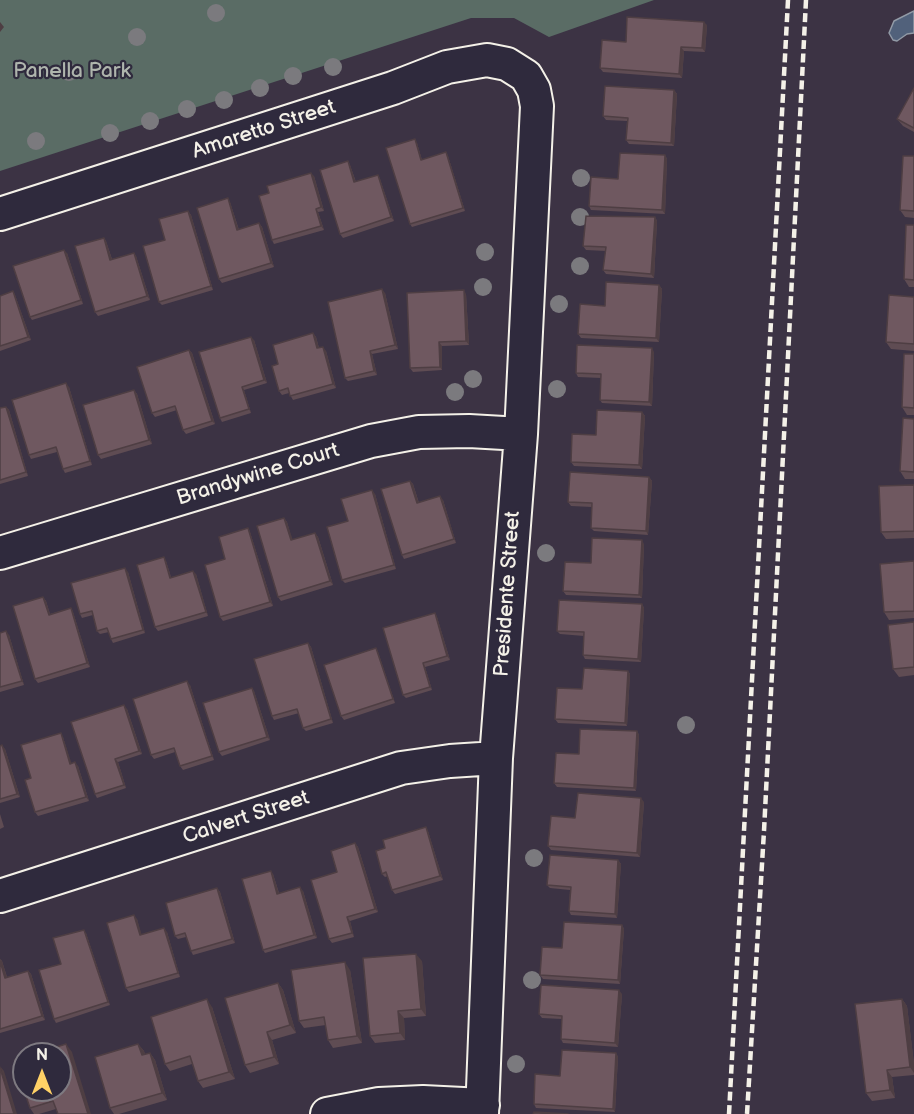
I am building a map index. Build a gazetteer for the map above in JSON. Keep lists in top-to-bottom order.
{
  "streets": {
    "street": [
      "Amaretto Street",
      "Brandywine Court",
      "Presidente Street",
      "Calvert Street"
    ]
  },
  "crossings": [
    ["Amaretto Street", "Presidente Street"],
    ["Brandywine Court", "Presidente Street"],
    ["Presidente Street", "Calvert Street"]
  ],
  "parks": ["Panella Park"],
  "north": "top"
}
